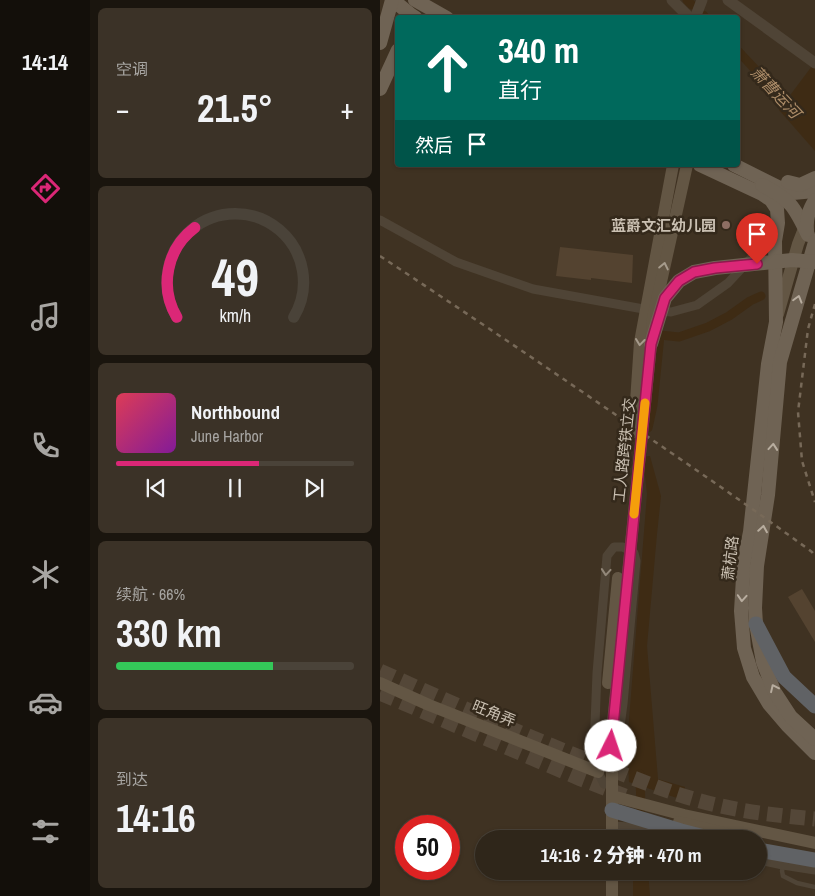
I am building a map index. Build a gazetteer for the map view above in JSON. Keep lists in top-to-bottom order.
{
  "streets": {
    "main road": ["工人路跨铁立交", "萧杭路", "旺角弄"]
  },
  "water": ["萧曹运河"],
  "places": ["蓝爵文汇幼儿园"],
  "page": {
    "tabs": "14:14",
    "tile": [
      "空调",
      ["续航 · 66%", "330 km"],
      ["到达", "14:16"]
    ],
    "turn": ["340 m", "直行"],
    "heat": ["−", "21.5°", "+"],
    "then": "然后",
    "song": ["Northbound", "June Harbor"],
    "limit": "50",
    "trip": "14:16 · 2 分钟 · 470 m",
    "gauge": ["49", "km/h"]
  }
}
